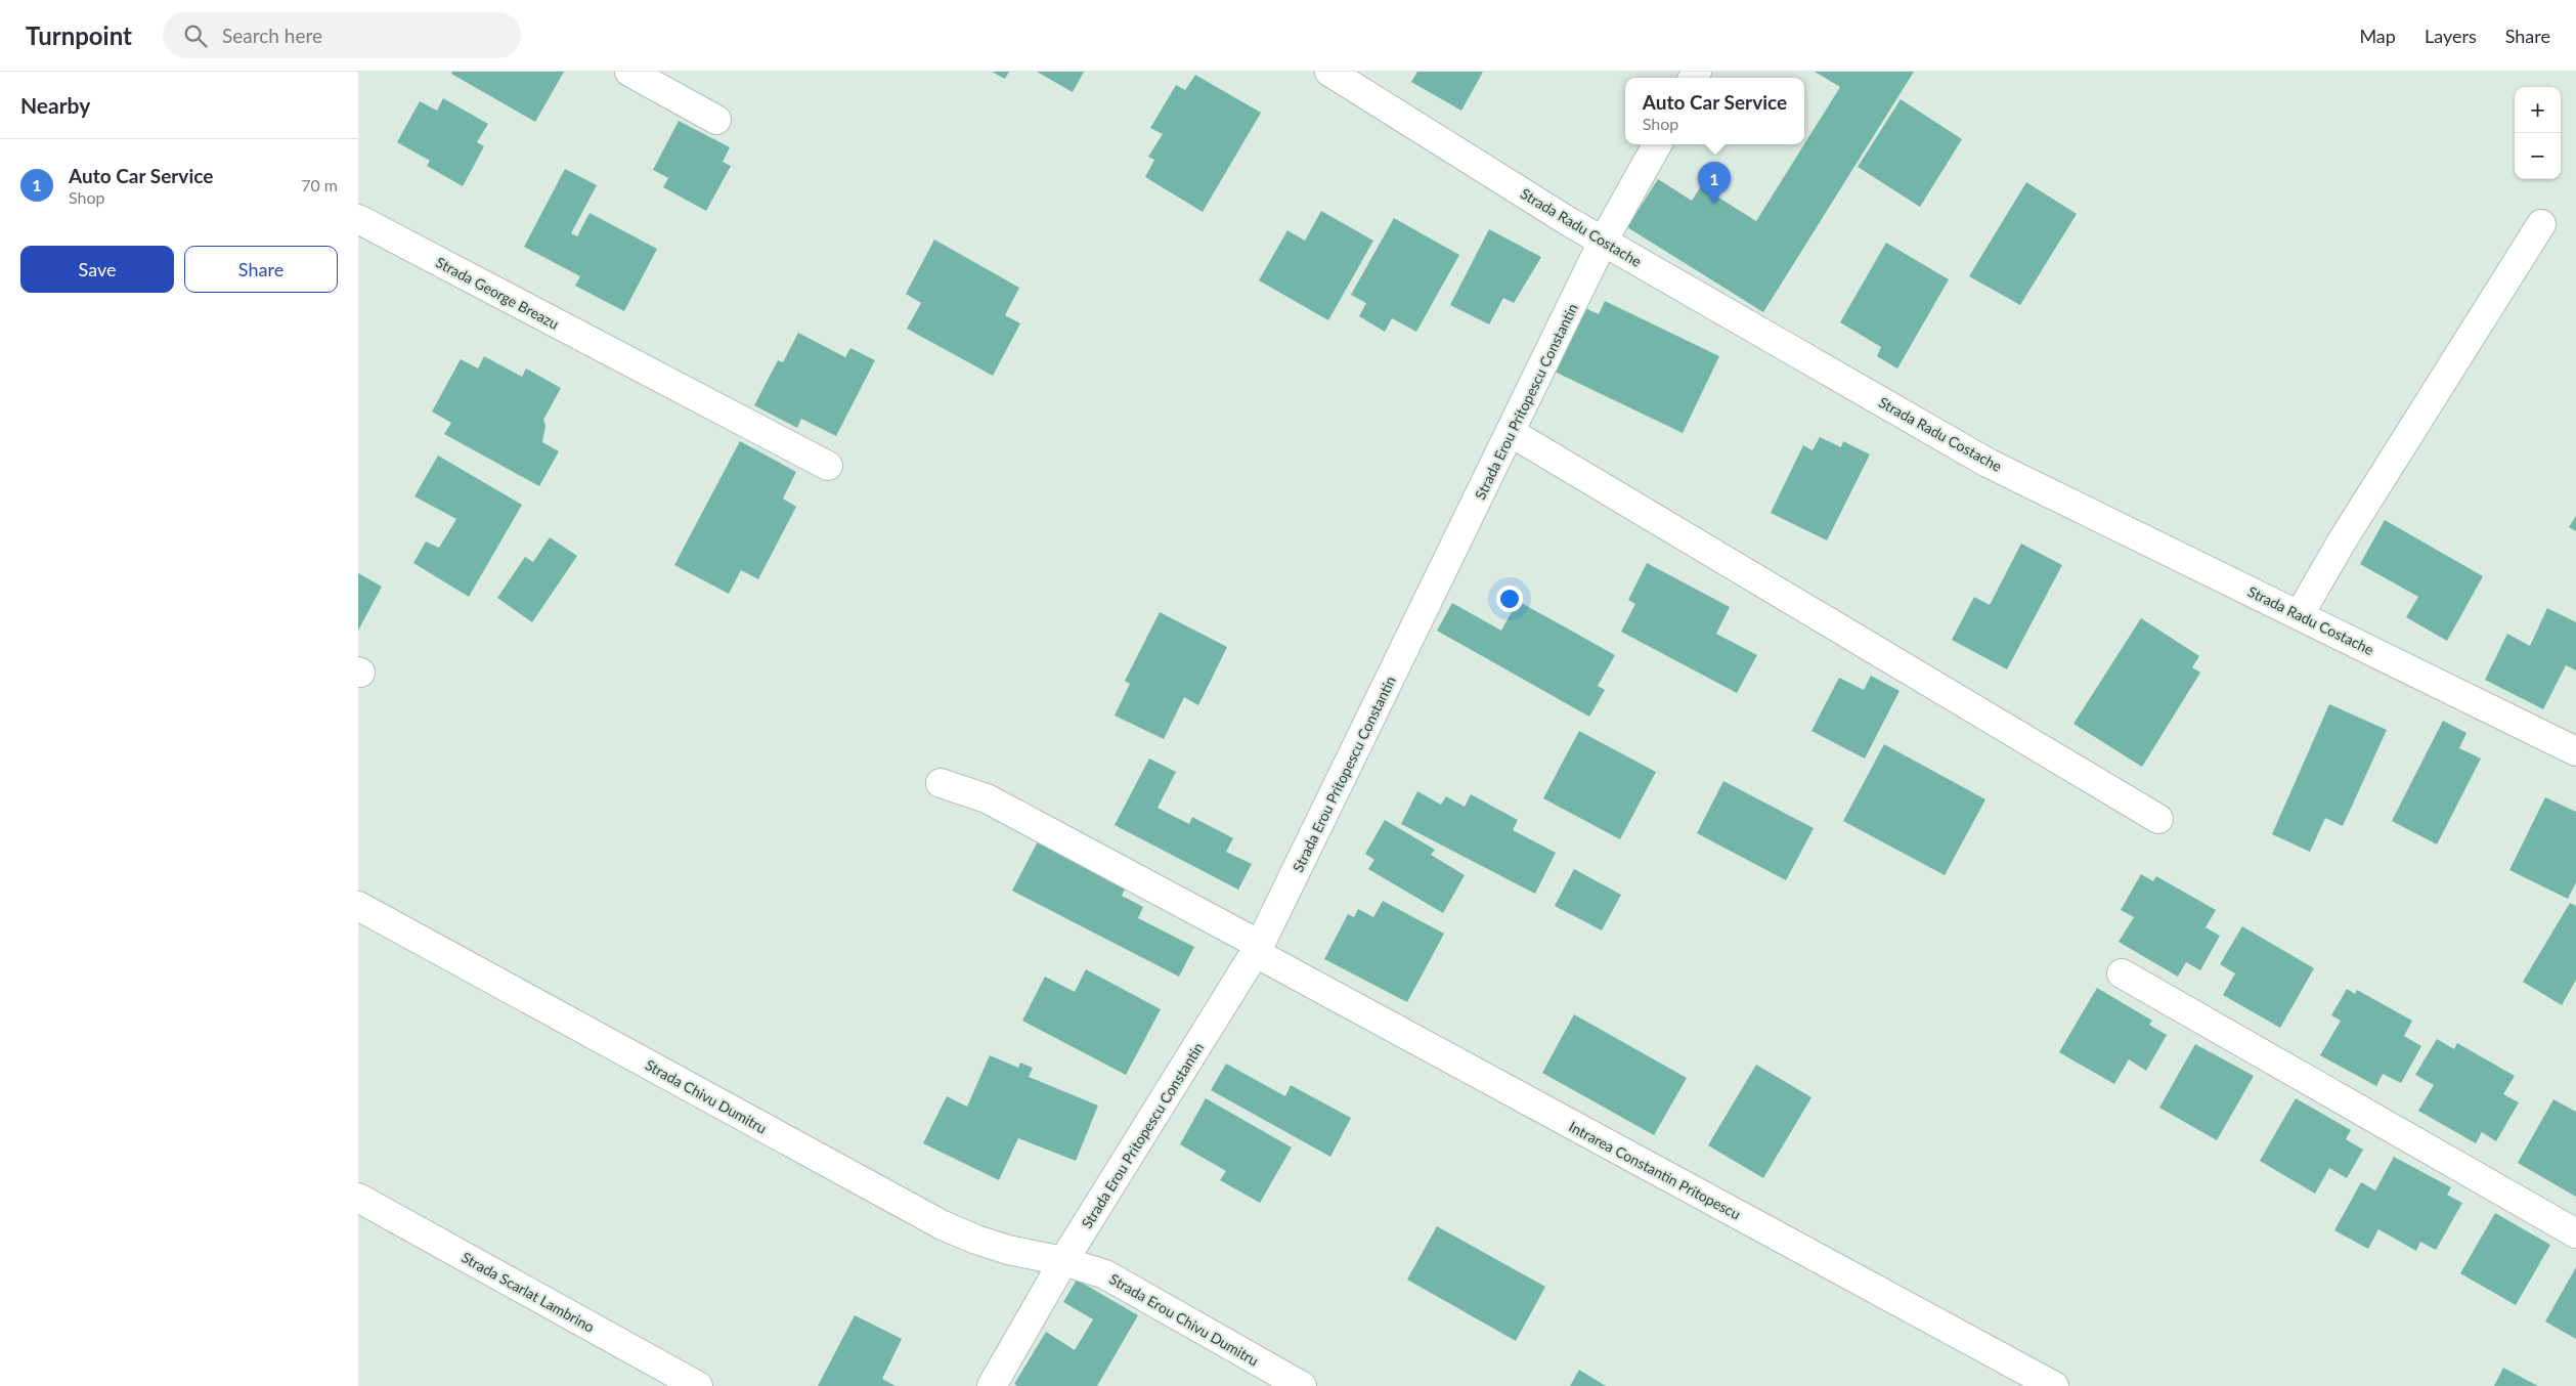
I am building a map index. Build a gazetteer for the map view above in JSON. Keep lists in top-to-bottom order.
{
  "streets": {
    "street": [
      "Strada Radu Costache",
      "Strada George Breazu",
      "Strada Erou Pritopescu Constantin",
      "Strada Chivu Dumitru",
      "Intrarea Constantin Pritopescu",
      "Strada Scarlat Lambrino",
      "Strada Erou Chivu Dumitru"
    ]
  },
  "crossings": [
    ["Strada Radu Costache", "Strada Erou Pritopescu Constantin"],
    ["Strada Erou Pritopescu Constantin", "Strada Chivu Dumitru"],
    ["Strada Erou Pritopescu Constantin", "Intrarea Constantin Pritopescu"],
    ["Strada Erou Pritopescu Constantin", "Strada Erou Chivu Dumitru"],
    ["Strada Chivu Dumitru", "Strada Erou Chivu Dumitru"]
  ],
  "page": {
    "header": "Turnpoint",
    "search": "Search here",
    "nav": ["Map", "Layers", "Share"],
    "heading": "Nearby",
    "popup": ["Auto Car Service", "Shop"],
    "map_buttons": ["+", "−"],
    "list": [
      {
        "mark": "1",
        "name": "Auto Car Service",
        "note": "Shop",
        "value": "70 m"
      }
    ],
    "pins": "1",
    "buttons": ["Save", "Share"]
  }
}
